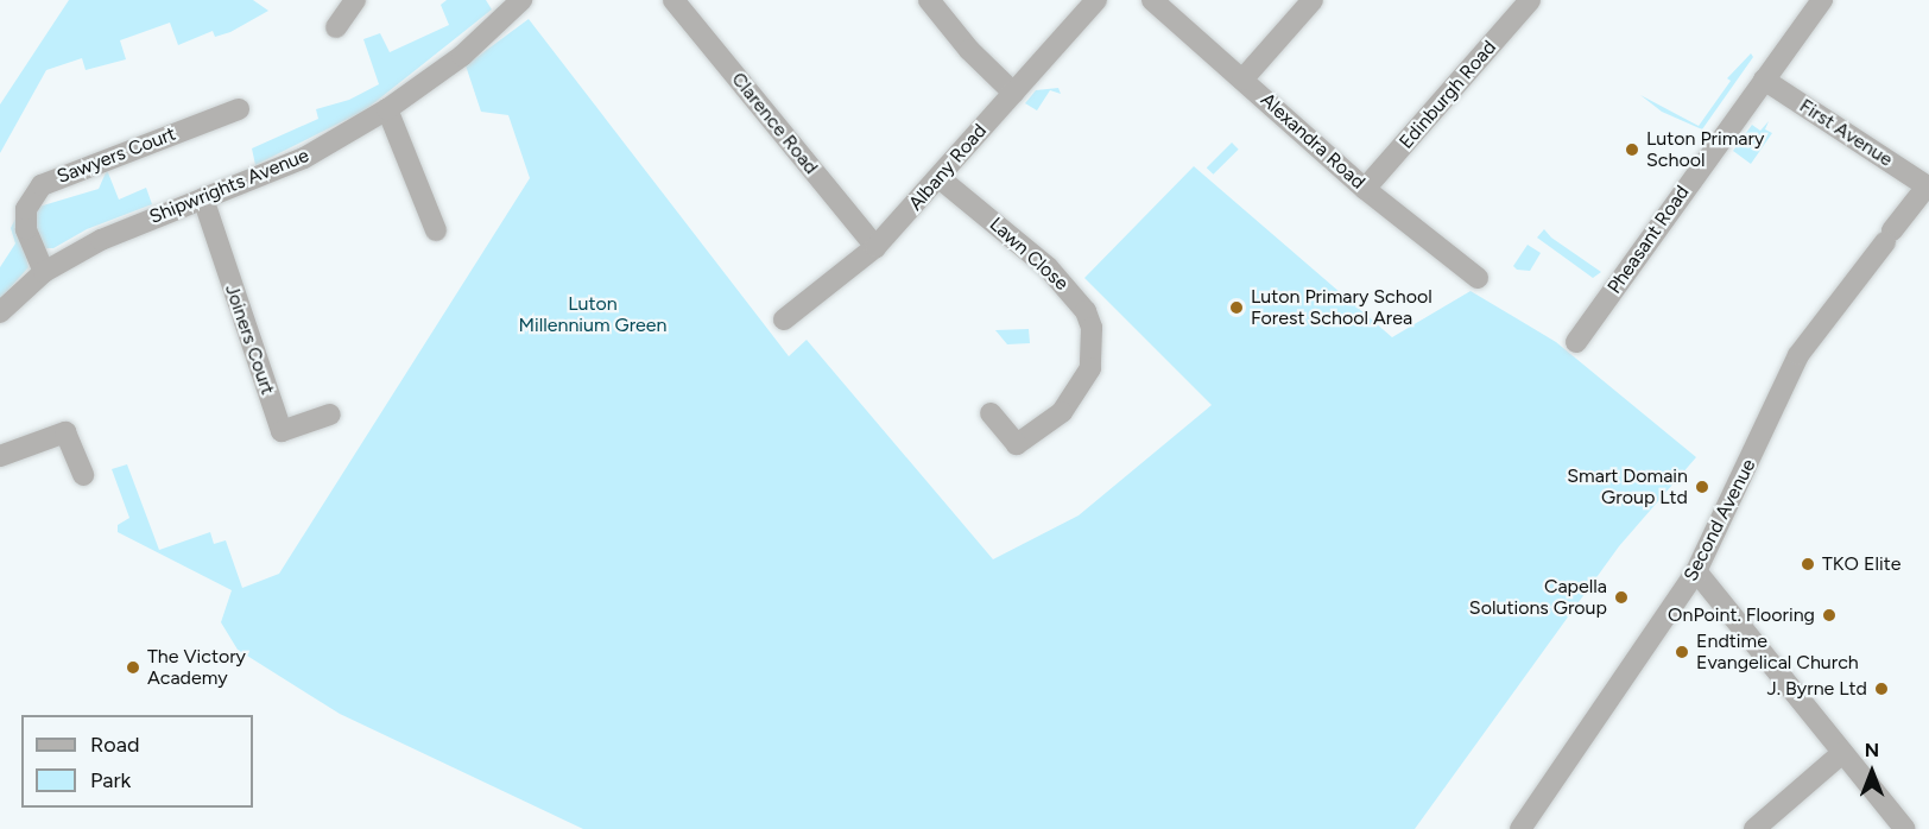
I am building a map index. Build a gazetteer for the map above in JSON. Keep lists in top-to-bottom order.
{
  "streets": {
    "street": [
      "Edinburgh Road",
      "Clarence Road",
      "First Avenue",
      "Alexandra Road",
      "Sawyers Court",
      "Albany Road",
      "Shipwrights Avenue",
      "Pheasant Road",
      "Lawn Close",
      "Joiners Court",
      "Second Avenue"
    ]
  },
  "crossings": [
    ["Edinburgh Road", "Alexandra Road"],
    ["Clarence Road", "Albany Road"],
    ["First Avenue", "Pheasant Road"],
    ["First Avenue", "Second Avenue"],
    ["Sawyers Court", "Shipwrights Avenue"],
    ["Albany Road", "Lawn Close"],
    ["Shipwrights Avenue", "Joiners Court"]
  ],
  "parks": ["Luton Millennium Green"],
  "places": [
    "Luton Primary School",
    "Luton Primary School Forest School Area",
    "Smart Domain Group Ltd",
    "TKO Elite",
    "Capella Solutions Group",
    "OnPoint. Flooring",
    "Endtime Evangelical Church",
    "The Victory Academy",
    "J. Byrne Ltd"
  ],
  "legend": ["Road", "Park"],
  "north": "top"
}
